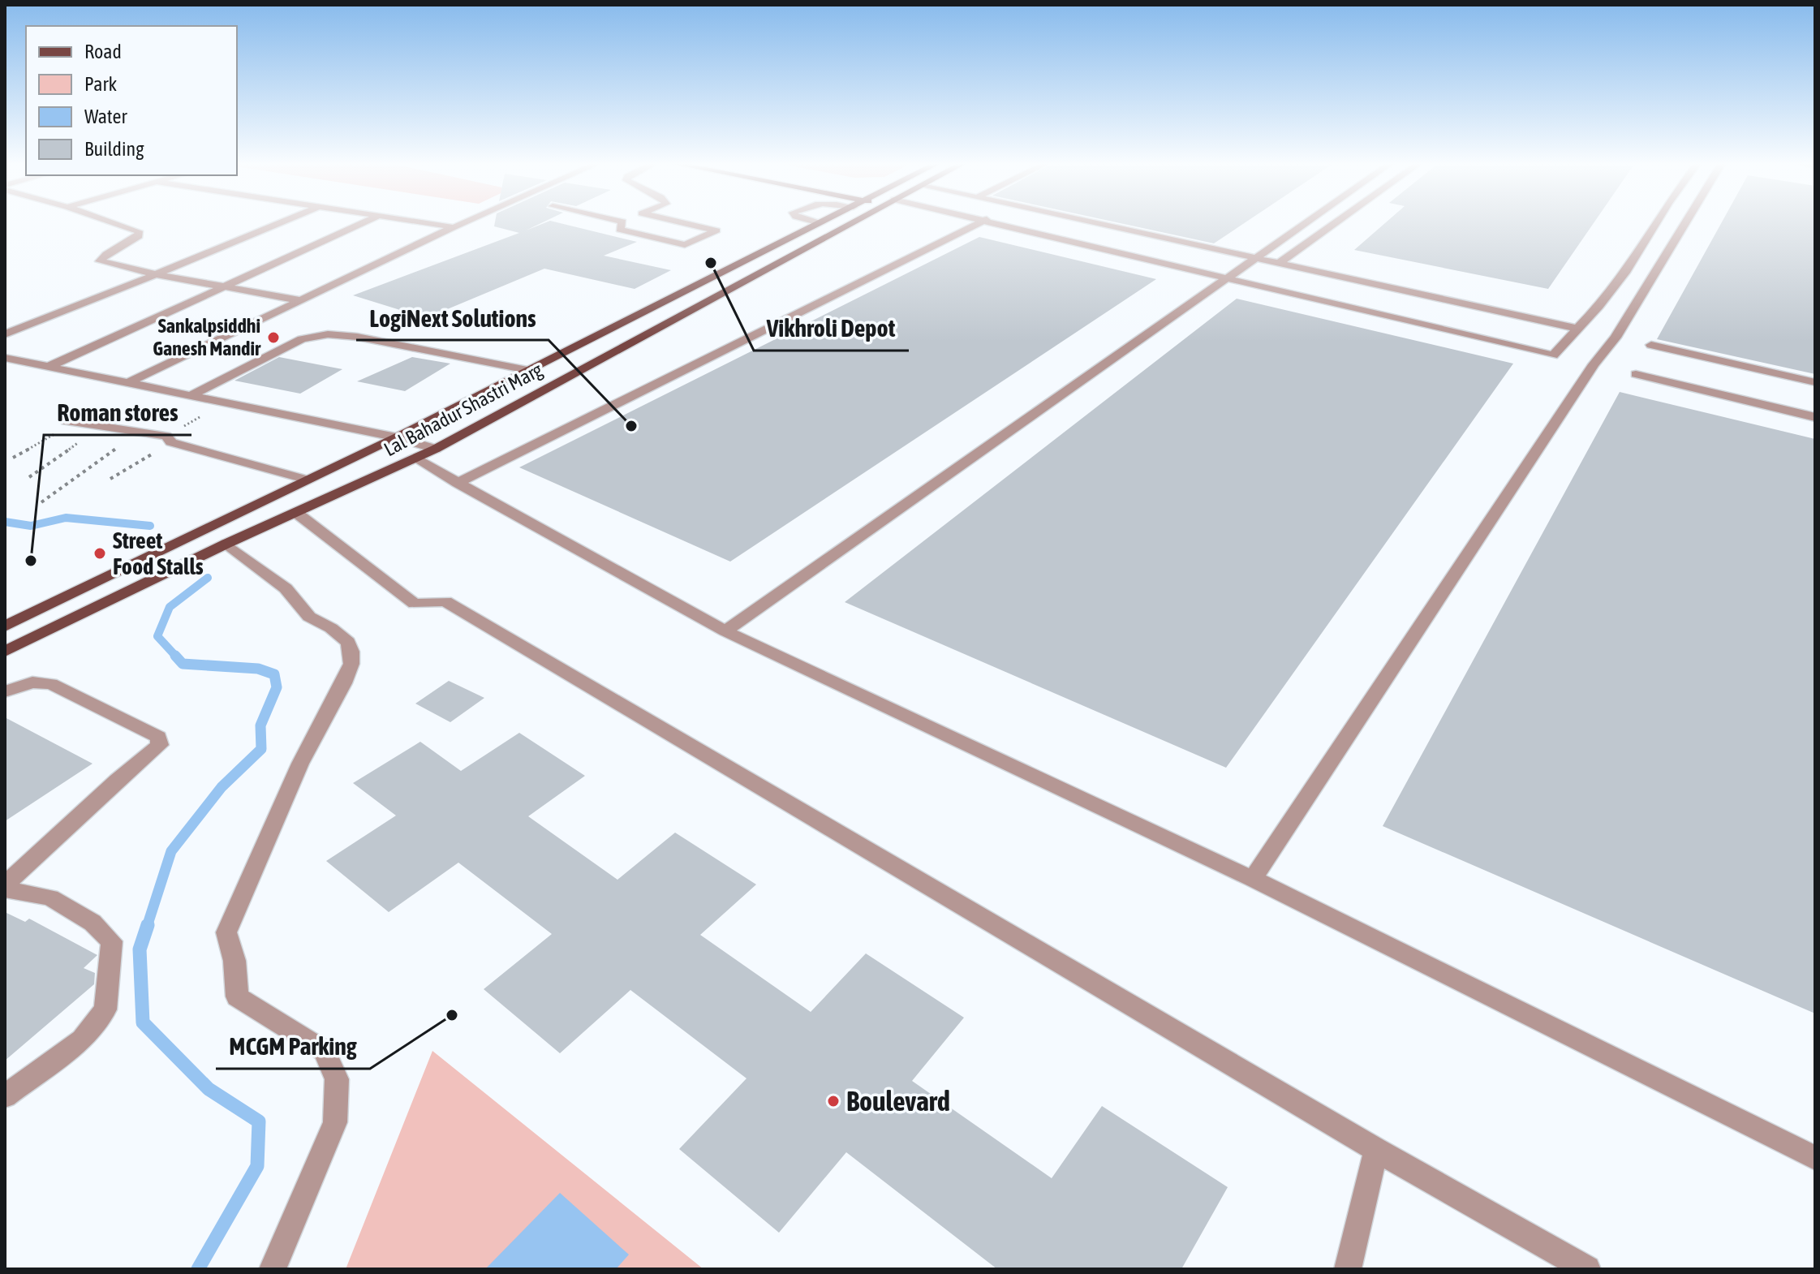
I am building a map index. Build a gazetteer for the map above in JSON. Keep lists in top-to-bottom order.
{
  "streets": {
    "main road": ["Lal Bahadur Shastri Marg"]
  },
  "places": [
    "Vikhroli Depot",
    "Sankalpsiddhi Ganesh Mandir",
    "LogiNext Solutions",
    "Street Food Stalls",
    "Roman stores",
    "MCGM Parking",
    "Boulevard"
  ],
  "legend": [
    "Road",
    "Park",
    "Water",
    "Building"
  ]
}
